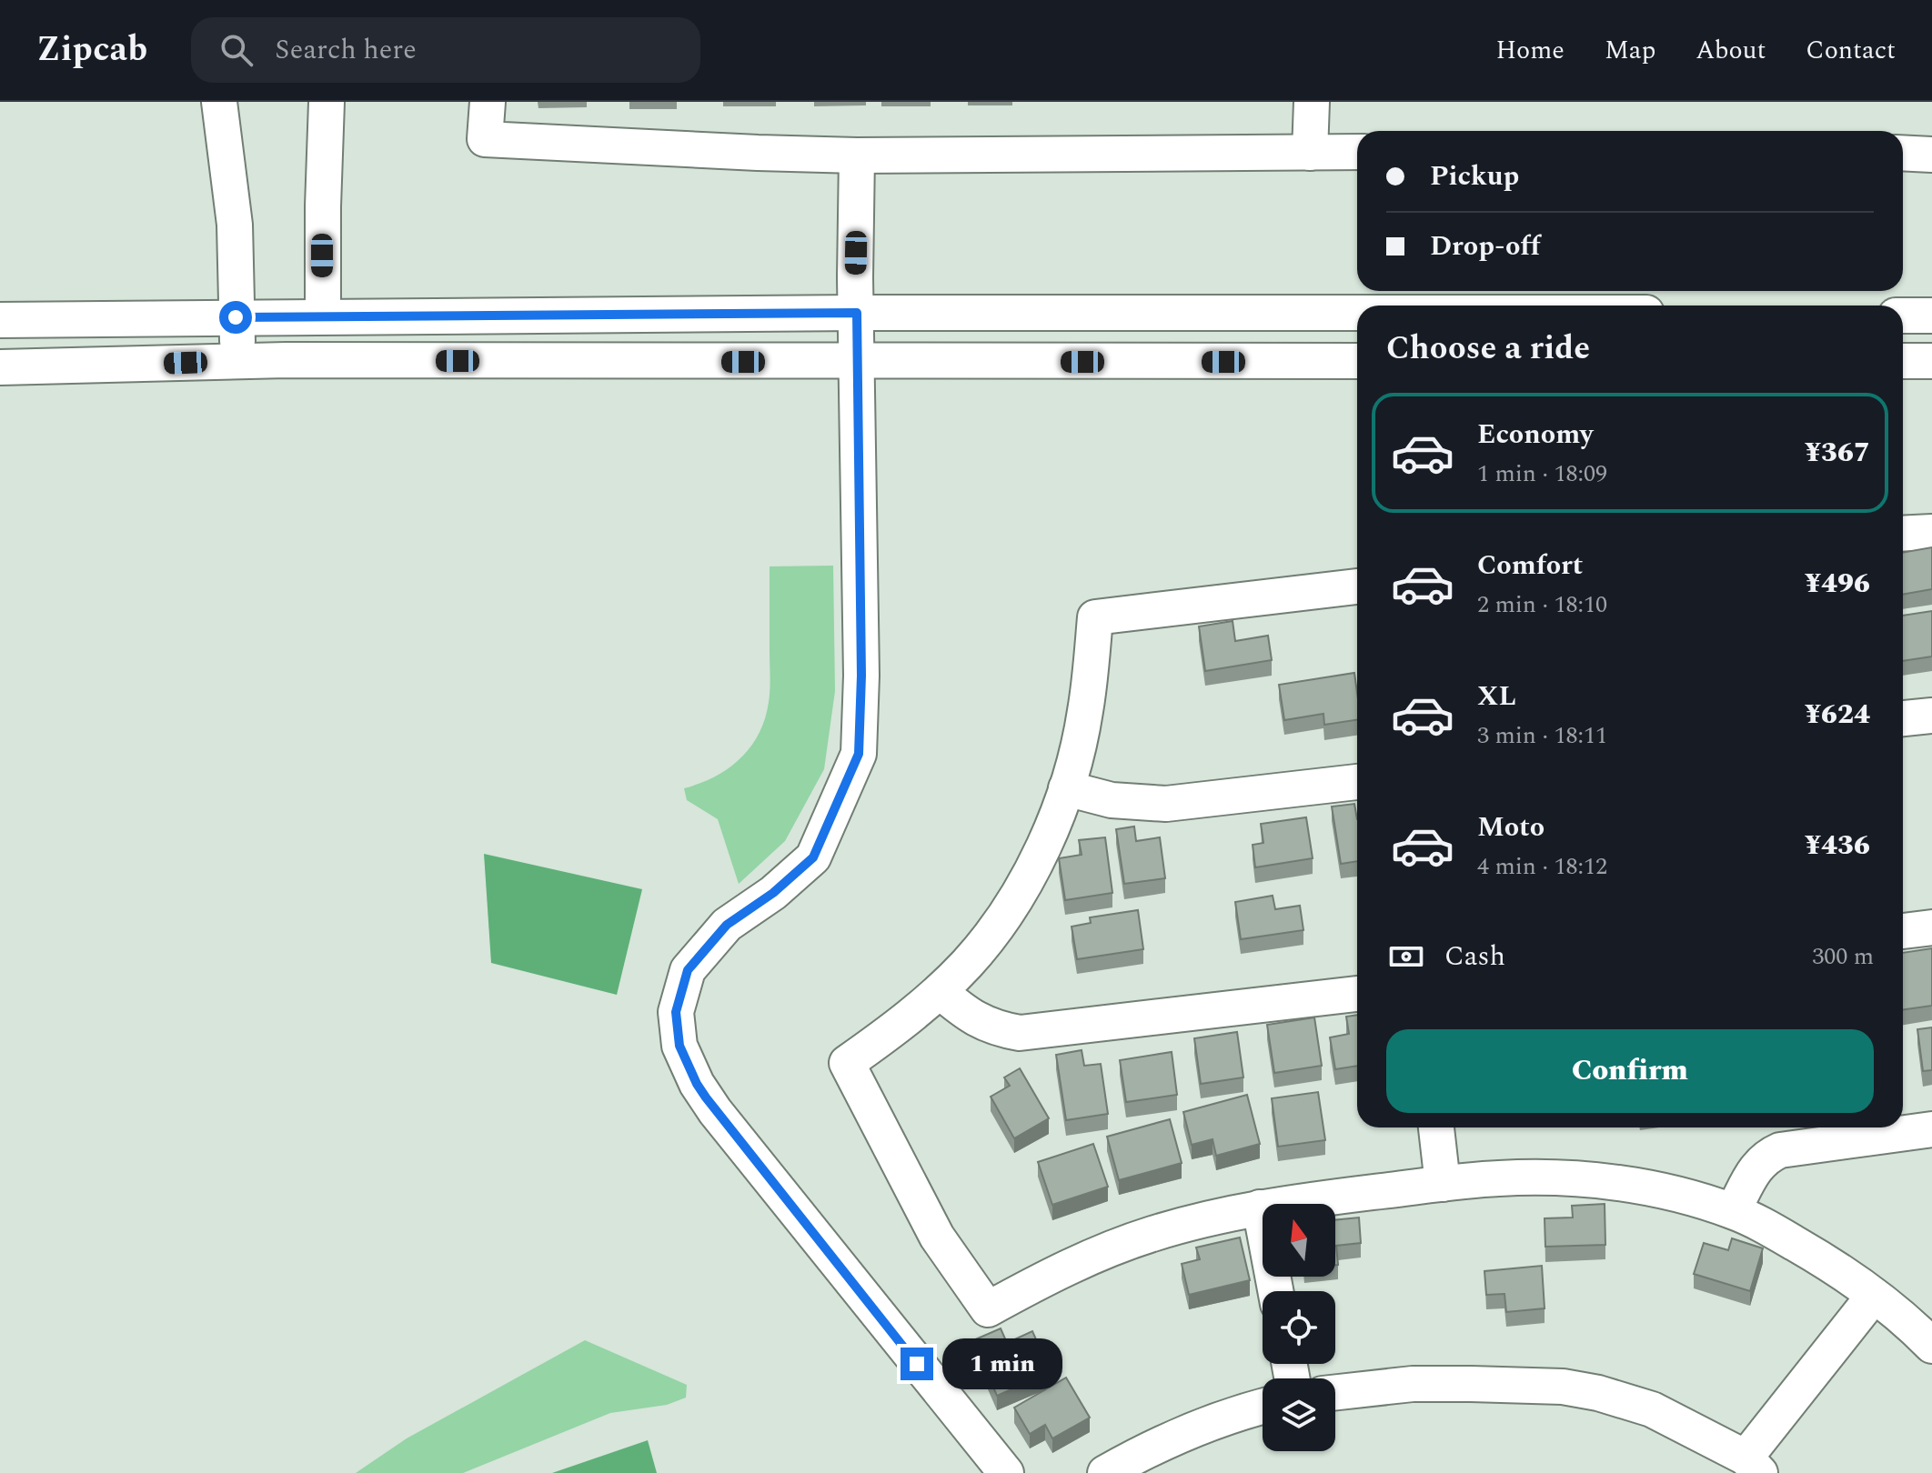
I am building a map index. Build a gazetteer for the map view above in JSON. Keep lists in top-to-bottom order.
{
  "north": "top",
  "page": {
    "header": "Zipcab",
    "search": "Search here",
    "nav": [
      "Home",
      "Map",
      "About",
      "Contact"
    ],
    "banner": ["Pickup", "Drop-off"],
    "heading": "Choose a ride",
    "list": [
      {
        "name": "Economy",
        "note": "1 min · 18:09",
        "value": "¥367"
      },
      {
        "name": "Comfort",
        "note": "2 min · 18:10",
        "value": "¥496"
      },
      {
        "name": "XL",
        "note": "3 min · 18:11",
        "value": "¥624"
      },
      {
        "name": "Moto",
        "note": "4 min · 18:12",
        "value": "¥436"
      }
    ],
    "pay": ["Cash", "300 m"],
    "buttons": "Confirm",
    "bubble": "1 min"
  }
}
